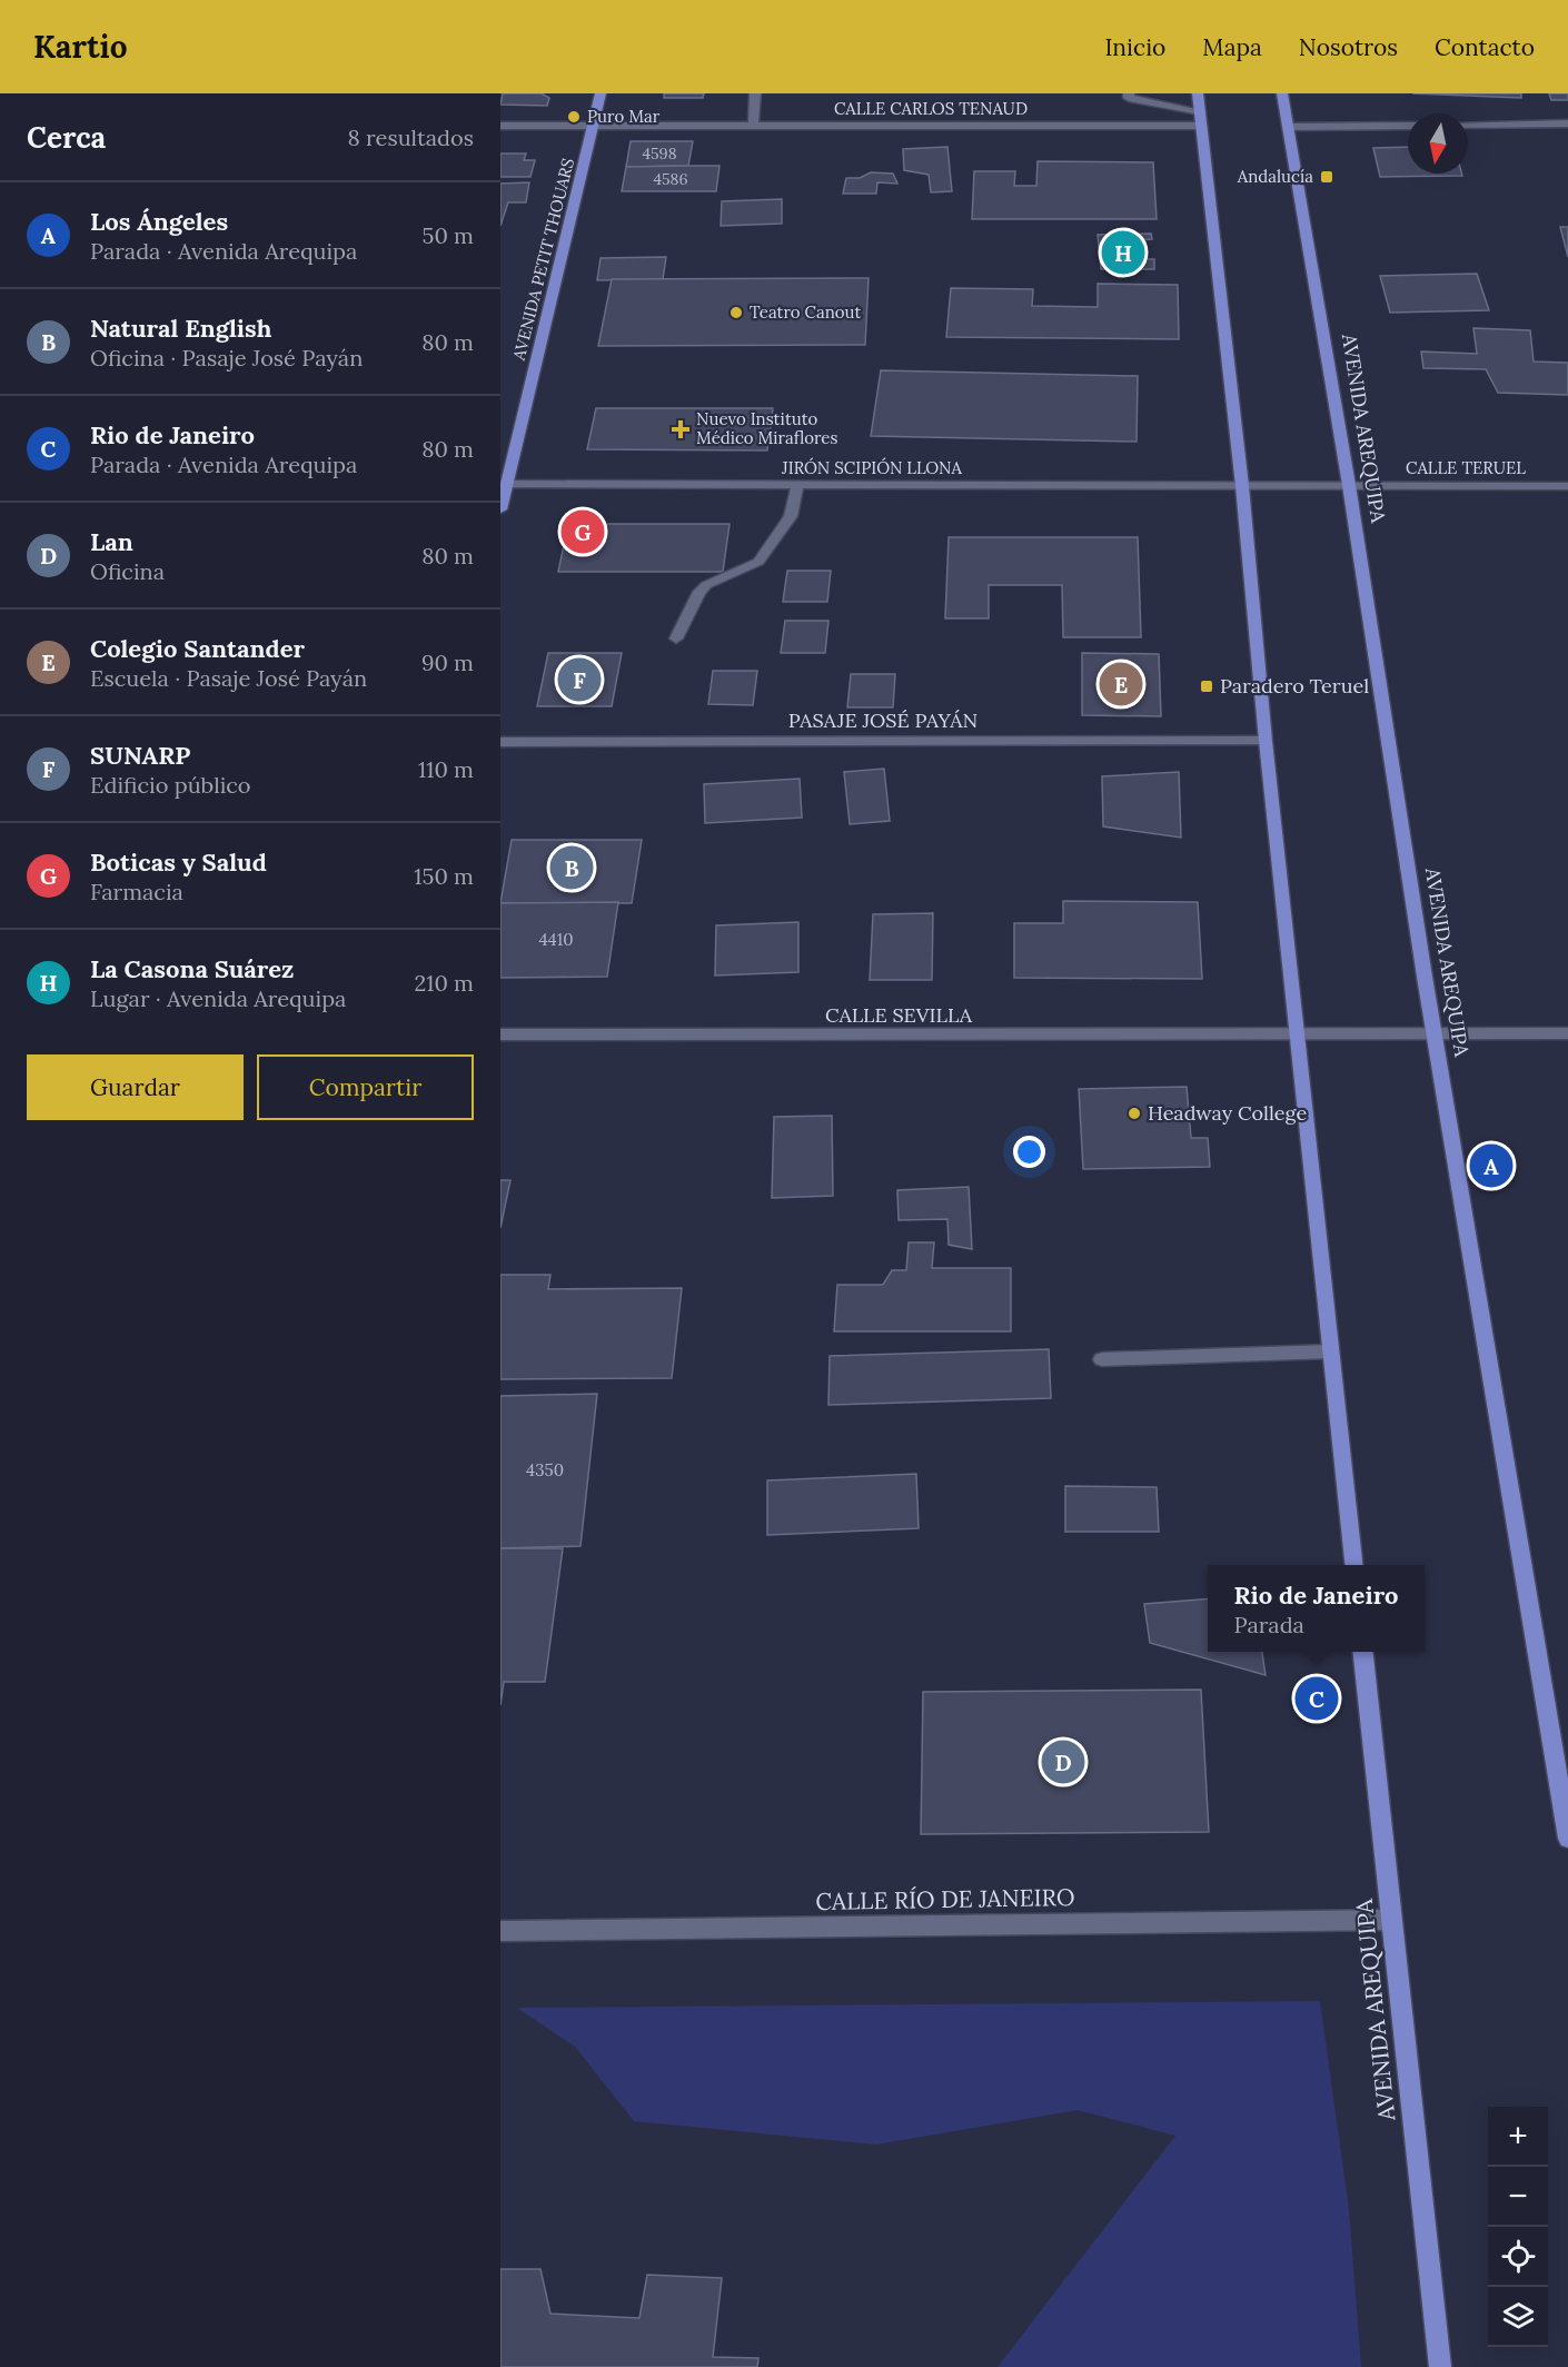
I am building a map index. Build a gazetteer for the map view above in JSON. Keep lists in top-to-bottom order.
{
  "streets": {
    "main road": ["AVENIDA PETIT THOUARS", "AVENIDA AREQUIPA"],
    "street": [
      "CALLE CARLOS TENAUD",
      "JIRÓN SCIPIÓN LLONA",
      "CALLE TERUEL",
      "PASAJE JOSÉ PAYÁN",
      "CALLE SEVILLA",
      "CALLE RÍO DE JANEIRO"
    ]
  },
  "crossings": [
    ["CALLE CARLOS TENAUD", "AVENIDA PETIT THOUARS"],
    ["AVENIDA PETIT THOUARS", "JIRÓN SCIPIÓN LLONA"],
    ["AVENIDA AREQUIPA", "CALLE TERUEL"],
    ["AVENIDA AREQUIPA", "CALLE SEVILLA"],
    ["AVENIDA AREQUIPA", "CALLE RÍO DE JANEIRO"],
    ["JIRÓN SCIPIÓN LLONA", "CALLE TERUEL"]
  ],
  "places": {
    "other": ["Puro Mar", "Teatro Canout", "Headway College"],
    "transit": ["Andalucía", "Paradero Teruel"],
    "health": ["Nuevo Instituto Médico Miraflores"]
  },
  "house_numbers": [
    "4598",
    "4586",
    "4410",
    "4350"
  ],
  "north": "bottom",
  "page": {
    "header": "Kartio",
    "nav": [
      "Inicio",
      "Mapa",
      "Nosotros",
      "Contacto"
    ],
    "heading": ["Cerca", "8 resultados"],
    "list": [
      {
        "mark": "A",
        "name": "Los Ángeles",
        "note": "Parada · Avenida Arequipa",
        "value": "50 m"
      },
      {
        "mark": "B",
        "name": "Natural English",
        "note": "Oficina · Pasaje José Payán",
        "value": "80 m"
      },
      {
        "mark": "C",
        "name": "Rio de Janeiro",
        "note": "Parada · Avenida Arequipa",
        "value": "80 m"
      },
      {
        "mark": "D",
        "name": "Lan",
        "note": "Oficina",
        "value": "80 m"
      },
      {
        "mark": "E",
        "name": "Colegio Santander",
        "note": "Escuela · Pasaje José Payán",
        "value": "90 m"
      },
      {
        "mark": "F",
        "name": "SUNARP",
        "note": "Edificio público",
        "value": "110 m"
      },
      {
        "mark": "G",
        "name": "Boticas y Salud",
        "note": "Farmacia",
        "value": "150 m"
      },
      {
        "mark": "H",
        "name": "La Casona Suárez",
        "note": "Lugar · Avenida Arequipa",
        "value": "210 m"
      }
    ],
    "pins": [
      "H",
      "G",
      "F",
      "E",
      "B",
      "A",
      "C",
      "D"
    ],
    "buttons": ["Guardar", "Compartir"],
    "popup": ["Rio de Janeiro", "Parada"],
    "map_buttons": ["+", "−"]
  }
}
